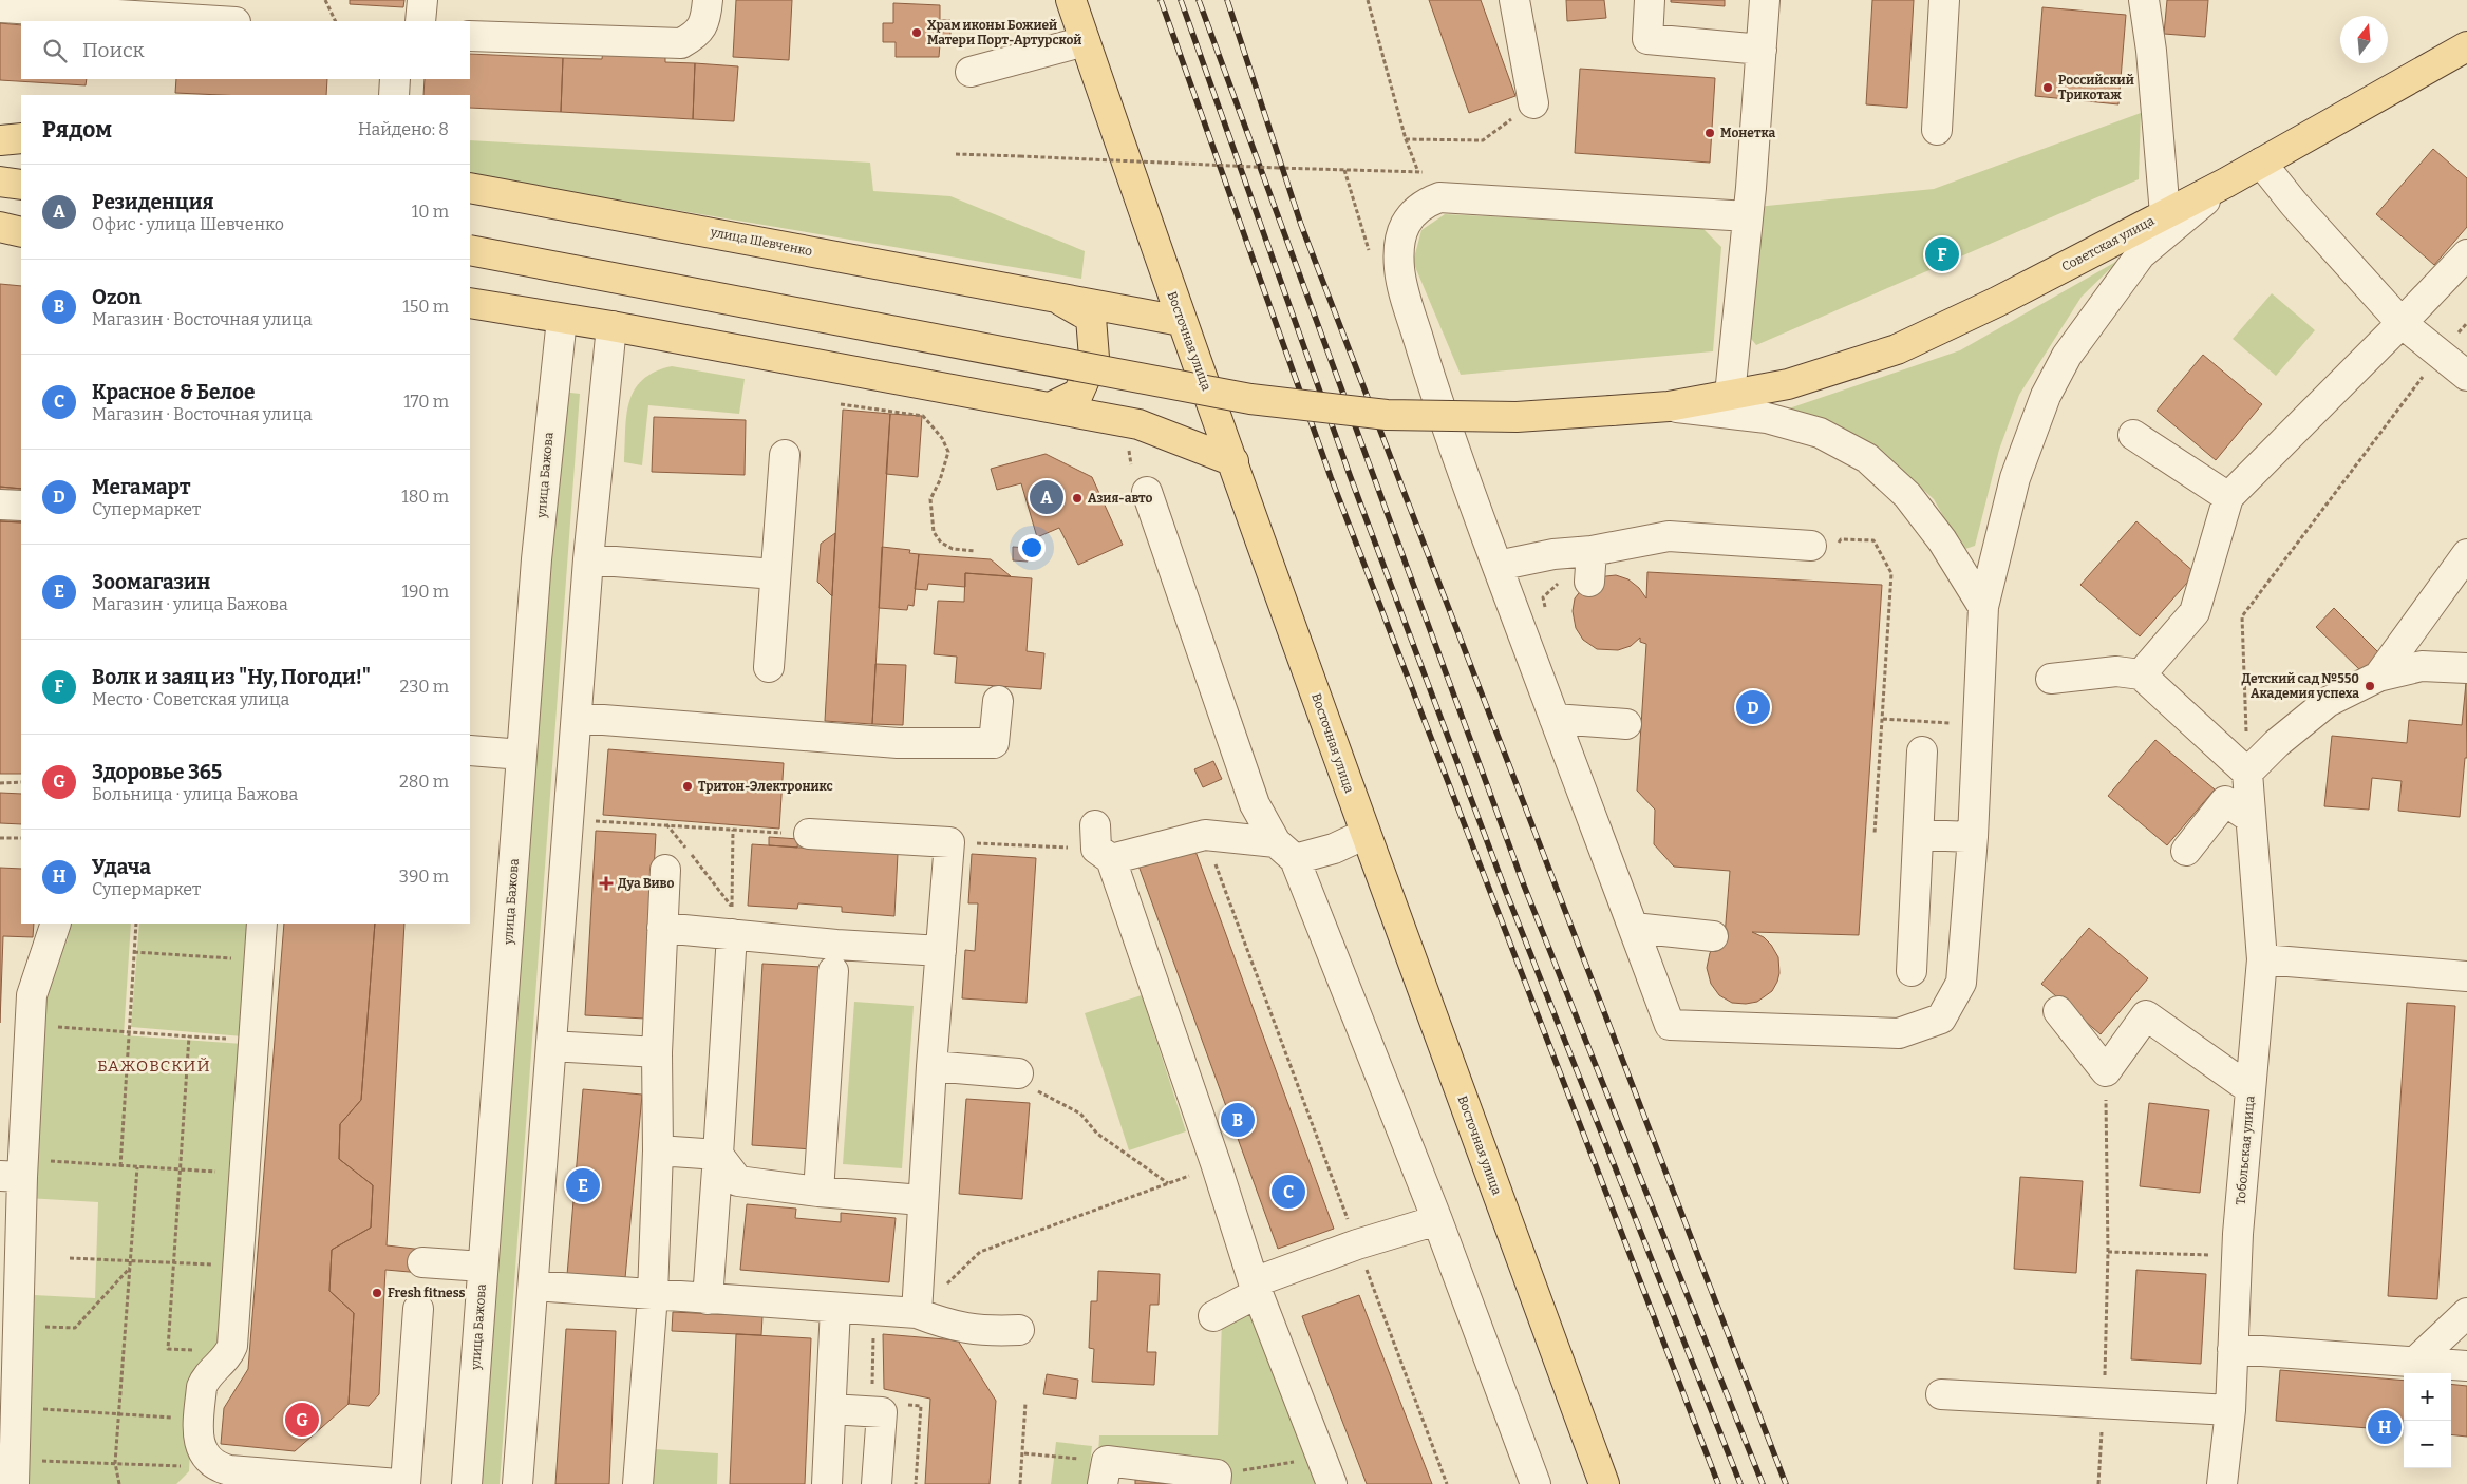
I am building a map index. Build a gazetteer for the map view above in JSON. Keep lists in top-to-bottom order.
{
  "streets": {
    "main road": ["улица Шевченко", "Советская улица", "Восточная улица"],
    "street": ["улица Бажова", "Тобольская улица"]
  },
  "crossings": [
    ["улица Шевченко", "Восточная улица"]
  ],
  "districts": ["БАЖОВСКИЙ"],
  "places": {
    "other": [
      "Храм иконы Божией Матери Порт-Артурской",
      "Российский Трикотаж",
      "Монетка",
      "Азия-авто",
      "Детский сад №550 Академия успеха",
      "Тритон-Электроникс",
      "Fresh fitness"
    ],
    "health": ["Дуа Виво"]
  },
  "north": "top",
  "page": {
    "search": "Поиск",
    "heading": ["Рядом", "Найдено: 8"],
    "list": [
      {
        "mark": "A",
        "name": "Резиденция",
        "note": "Офис · улица Шевченко",
        "value": "10 m"
      },
      {
        "mark": "B",
        "name": "Ozon",
        "note": "Магазин · Восточная улица",
        "value": "150 m"
      },
      {
        "mark": "C",
        "name": "Красное & Белое",
        "note": "Магазин · Восточная улица",
        "value": "170 m"
      },
      {
        "mark": "D",
        "name": "Мегамарт",
        "note": "Супермаркет",
        "value": "180 m"
      },
      {
        "mark": "E",
        "name": "Зоомагазин",
        "note": "Магазин · улица Бажова",
        "value": "190 m"
      },
      {
        "mark": "F",
        "name": "Волк и заяц из \"Ну, Погоди!\"",
        "note": "Место · Советская улица",
        "value": "230 m"
      },
      {
        "mark": "G",
        "name": "Здоровье 365",
        "note": "Больница · улица Бажова",
        "value": "280 m"
      },
      {
        "mark": "H",
        "name": "Удача",
        "note": "Супермаркет",
        "value": "390 m"
      }
    ],
    "pins": [
      "F",
      "A",
      "D",
      "B",
      "E",
      "C",
      "G",
      "H"
    ],
    "map_buttons": ["+", "−"]
  }
}
